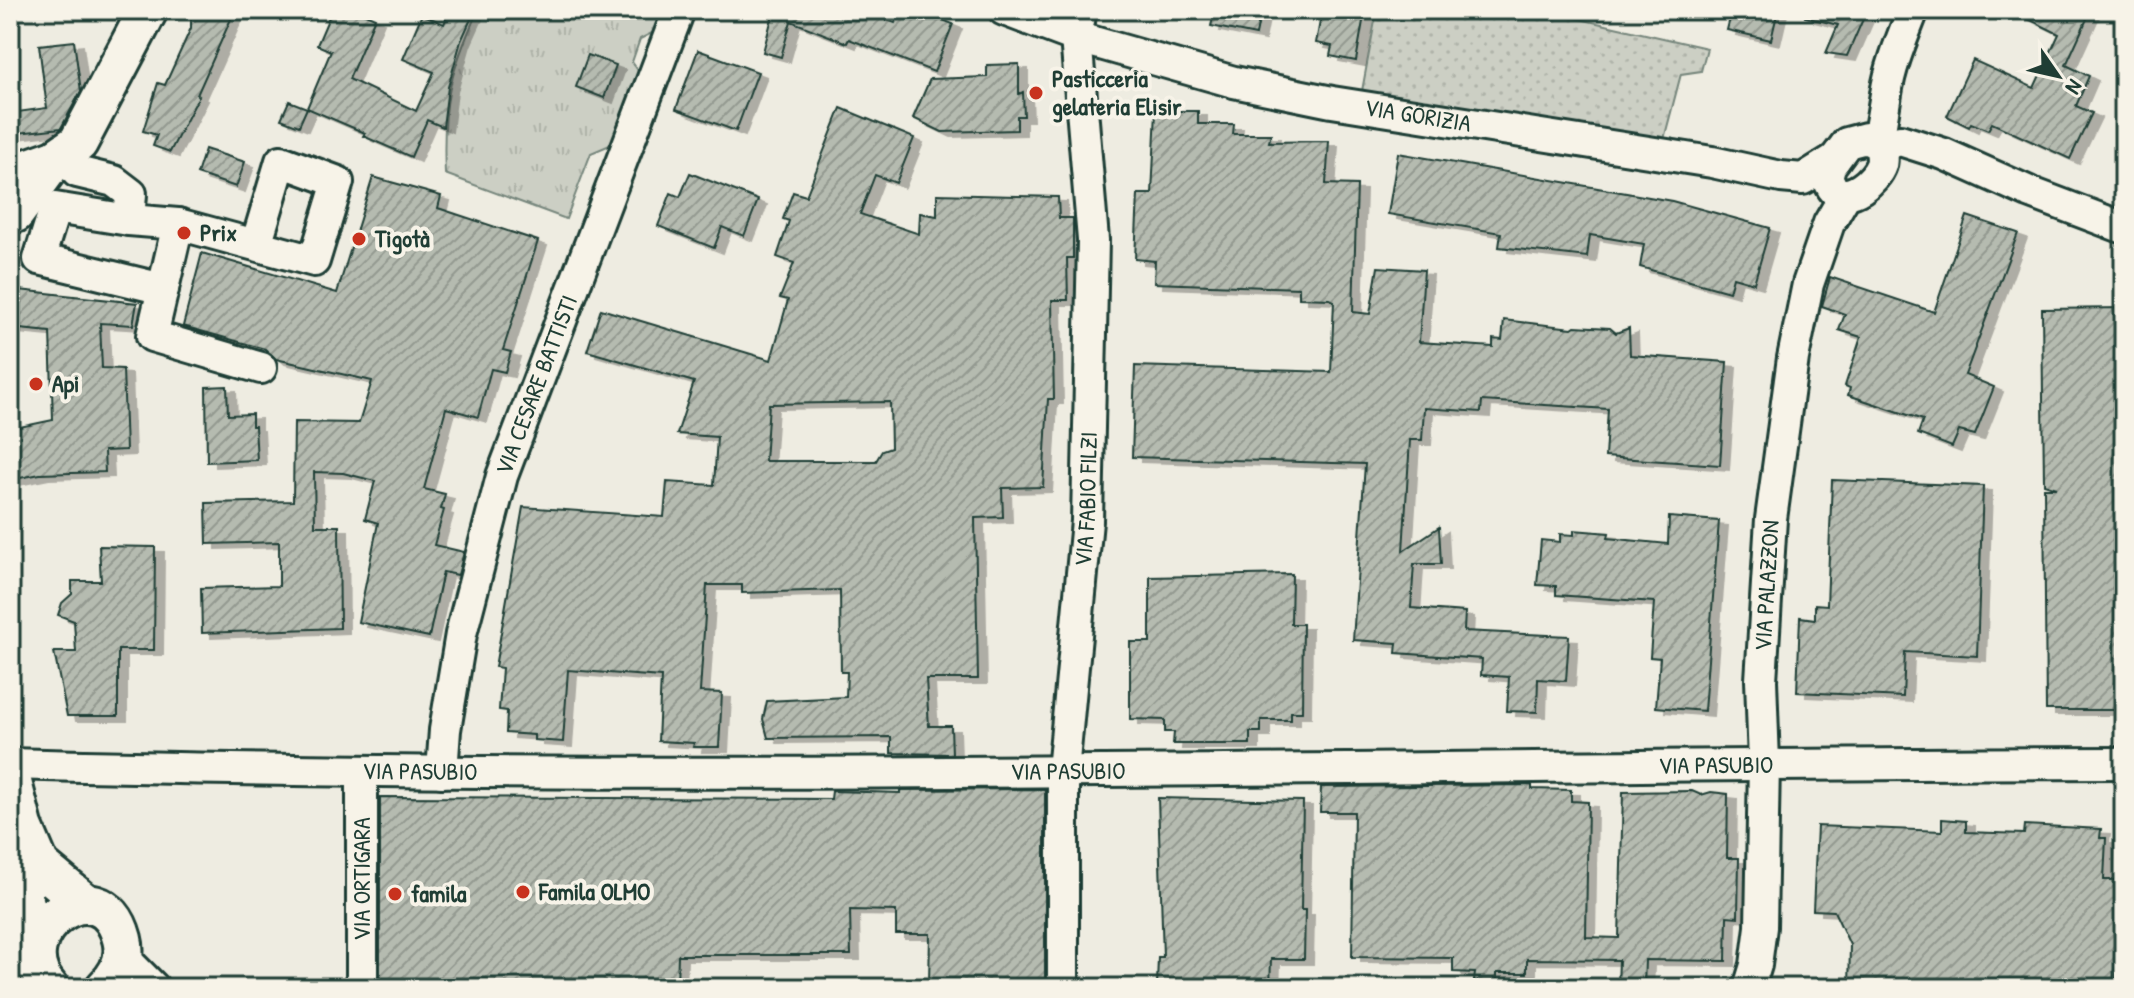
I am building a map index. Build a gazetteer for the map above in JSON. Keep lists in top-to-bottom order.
{
  "streets": {
    "street": [
      "VIA GORIZIA",
      "VIA CESARE BATTISTI",
      "VIA FABIO FILZI",
      "VIA PALAZZON",
      "VIA PASUBIO",
      "VIA ORTIGARA"
    ]
  },
  "crossings": [
    ["VIA GORIZIA", "VIA FABIO FILZI"],
    ["VIA GORIZIA", "VIA PALAZZON"],
    ["VIA CESARE BATTISTI", "VIA PASUBIO"],
    ["VIA FABIO FILZI", "VIA PASUBIO"],
    ["VIA PALAZZON", "VIA PASUBIO"],
    ["VIA PASUBIO", "VIA ORTIGARA"]
  ],
  "places": [
    "Pasticceria gelateria Elisir",
    "Prix",
    "Tigotà",
    "Api",
    "Famila OLMO",
    "famila"
  ],
  "north": "bottom right"
}
